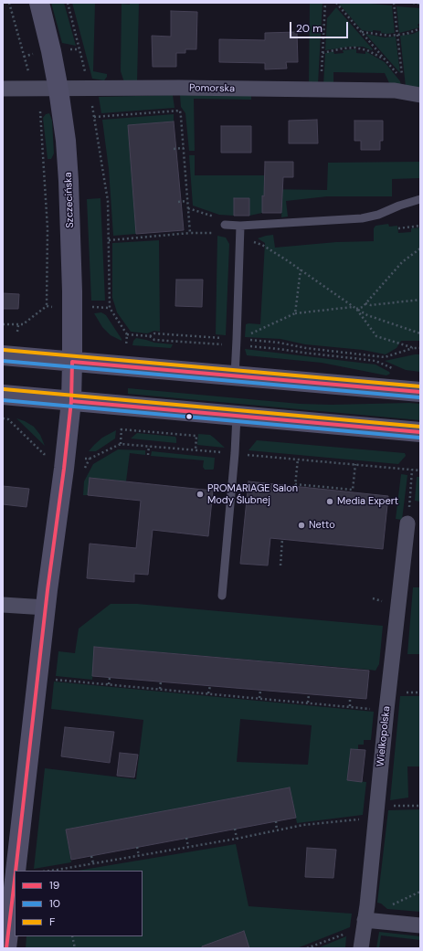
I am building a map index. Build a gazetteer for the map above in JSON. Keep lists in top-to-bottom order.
{
  "streets": {
    "street": ["Pomorska", "Szczecińska", "Wielkopolska"]
  },
  "crossings": [
    ["Pomorska", "Szczecińska"]
  ],
  "places": ["PROMARIAGE Salon Mody Ślubnej", "Media Expert", "Netto"],
  "lines": ["transit line F", "transit line 10", "transit line 19"],
  "legend": ["19", "10", "F"],
  "scale_bar": "20 m"
}
